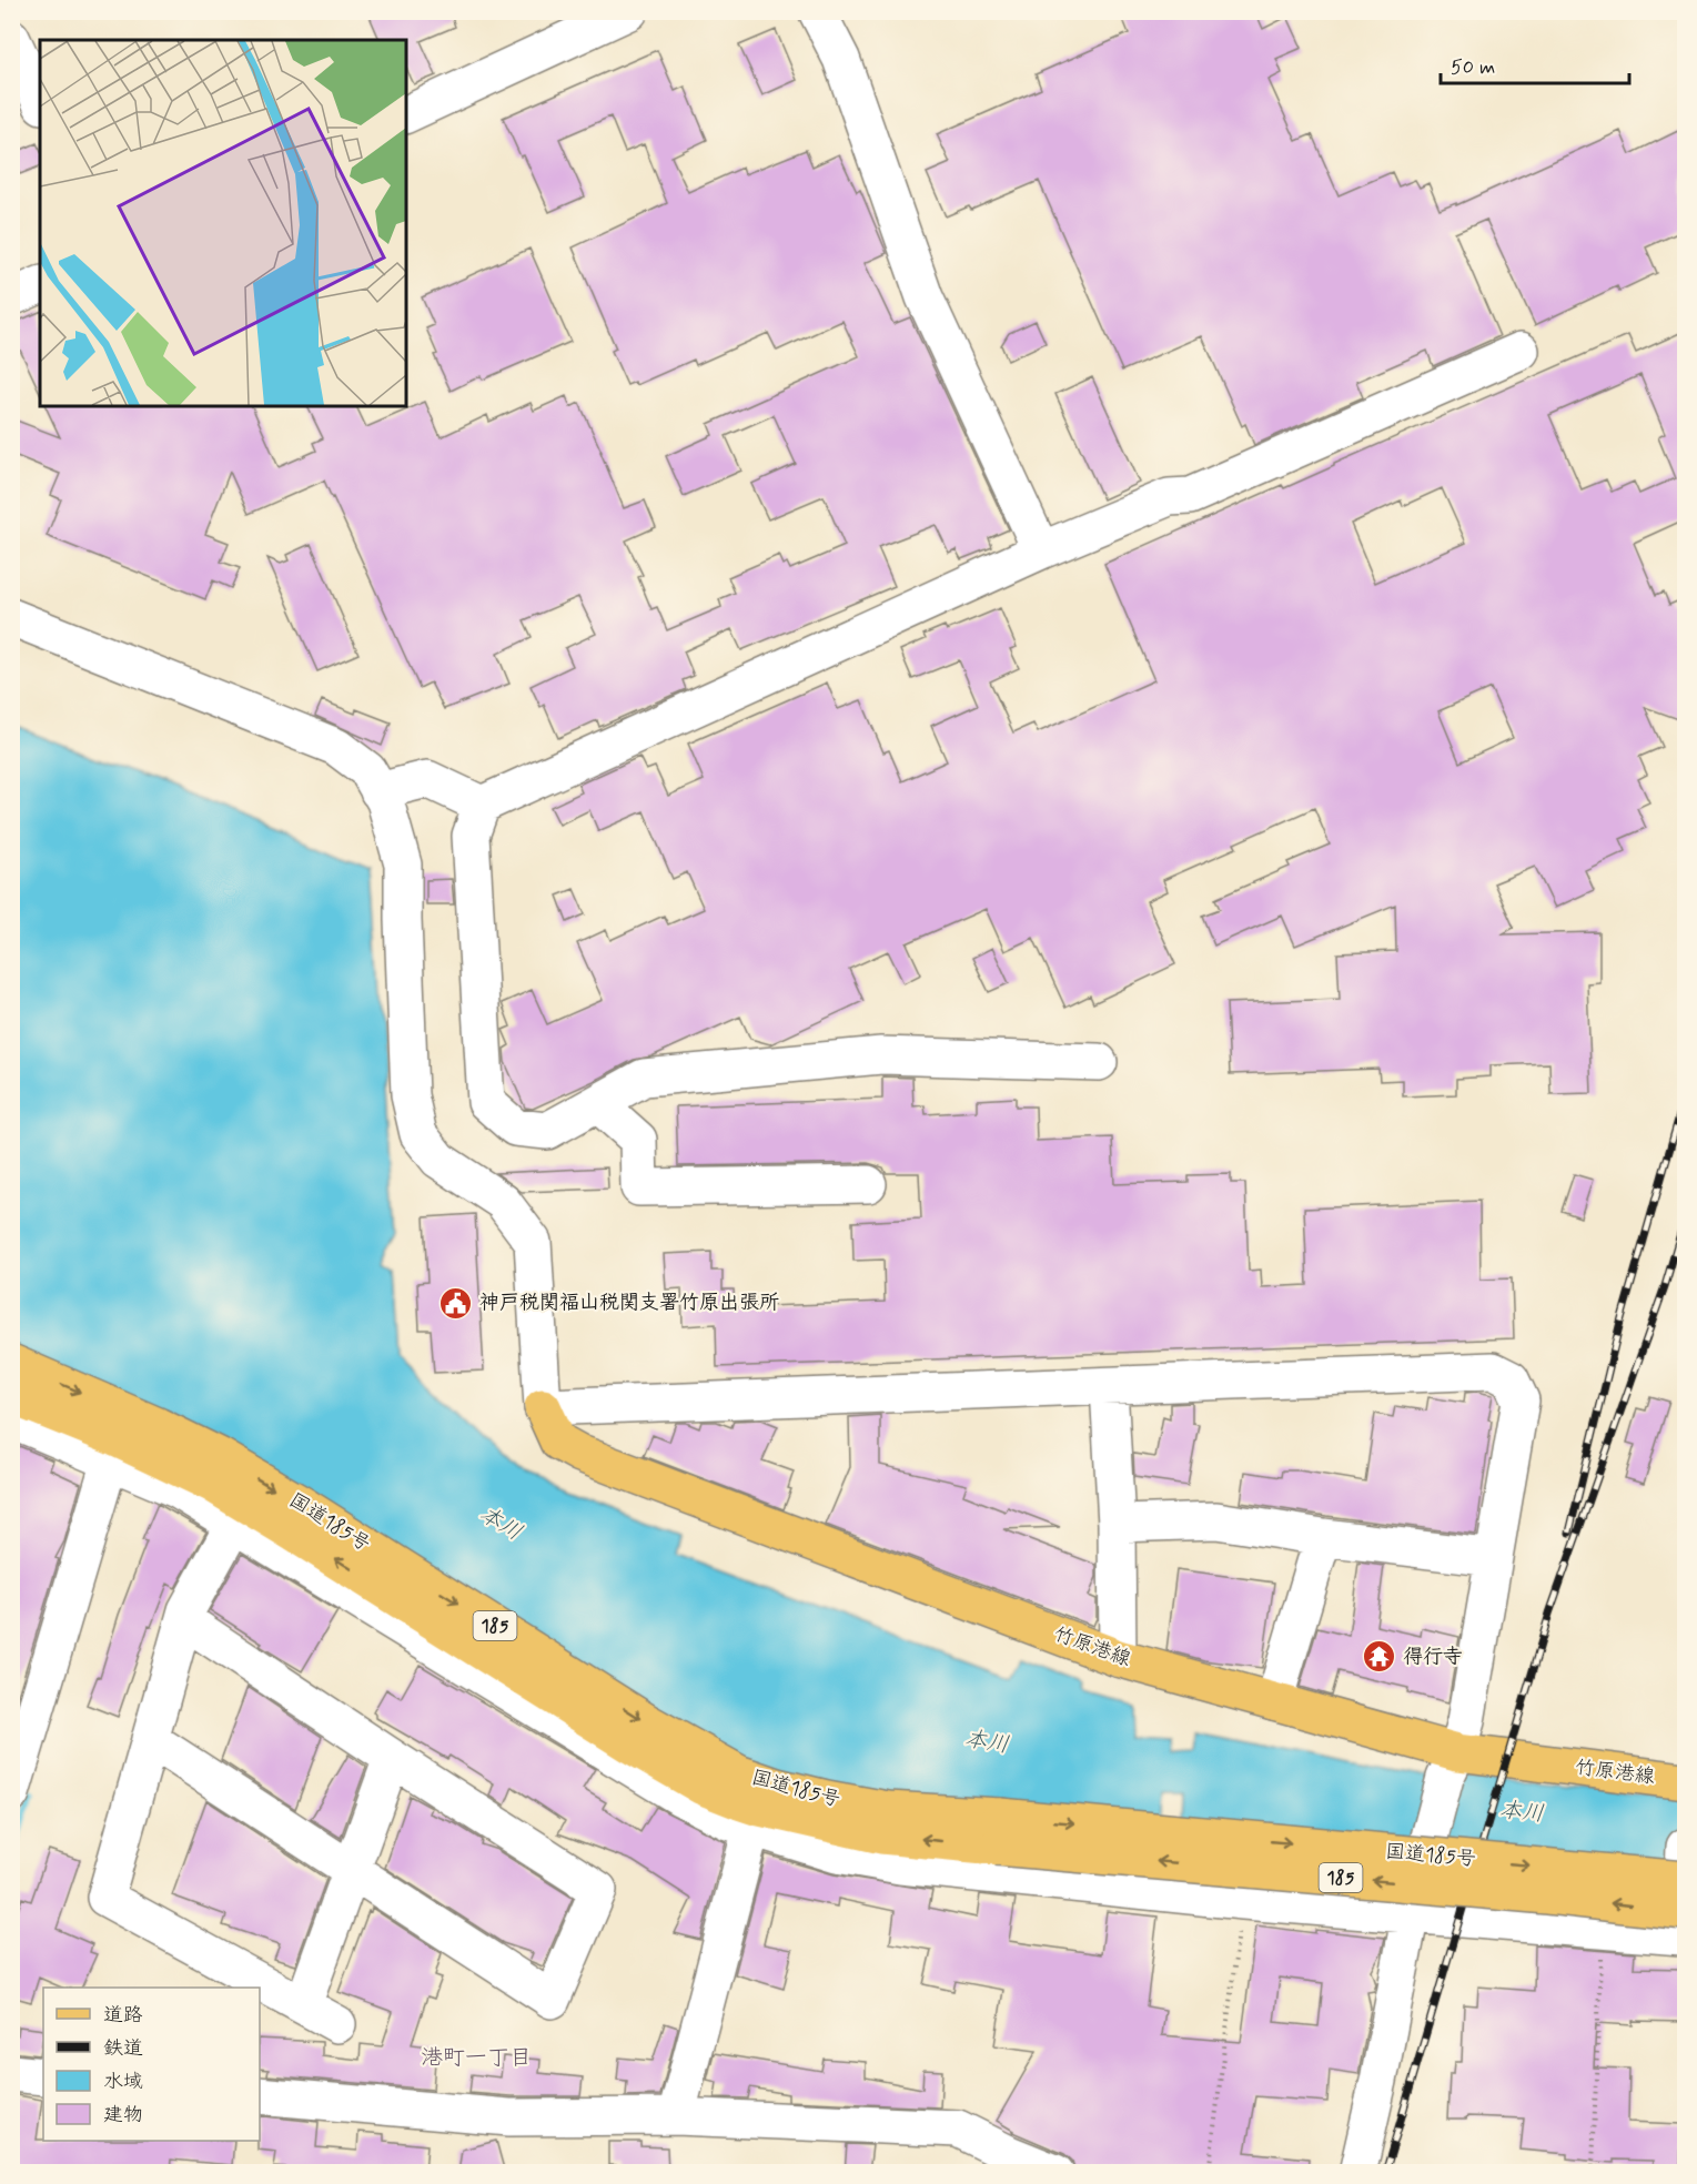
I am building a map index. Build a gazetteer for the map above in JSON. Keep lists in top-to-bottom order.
{
  "streets": {
    "main road": ["国道185号", "185", "竹原港線"]
  },
  "districts": ["港町一丁目"],
  "water": ["本川"],
  "places": {
    "public building": ["神戸税関福山税関支署竹原出張所"],
    "temple": ["得行寺"]
  },
  "legend": [
    "道路",
    "鉄道",
    "水域",
    "建物"
  ],
  "scale_bar": "50 m"
}
